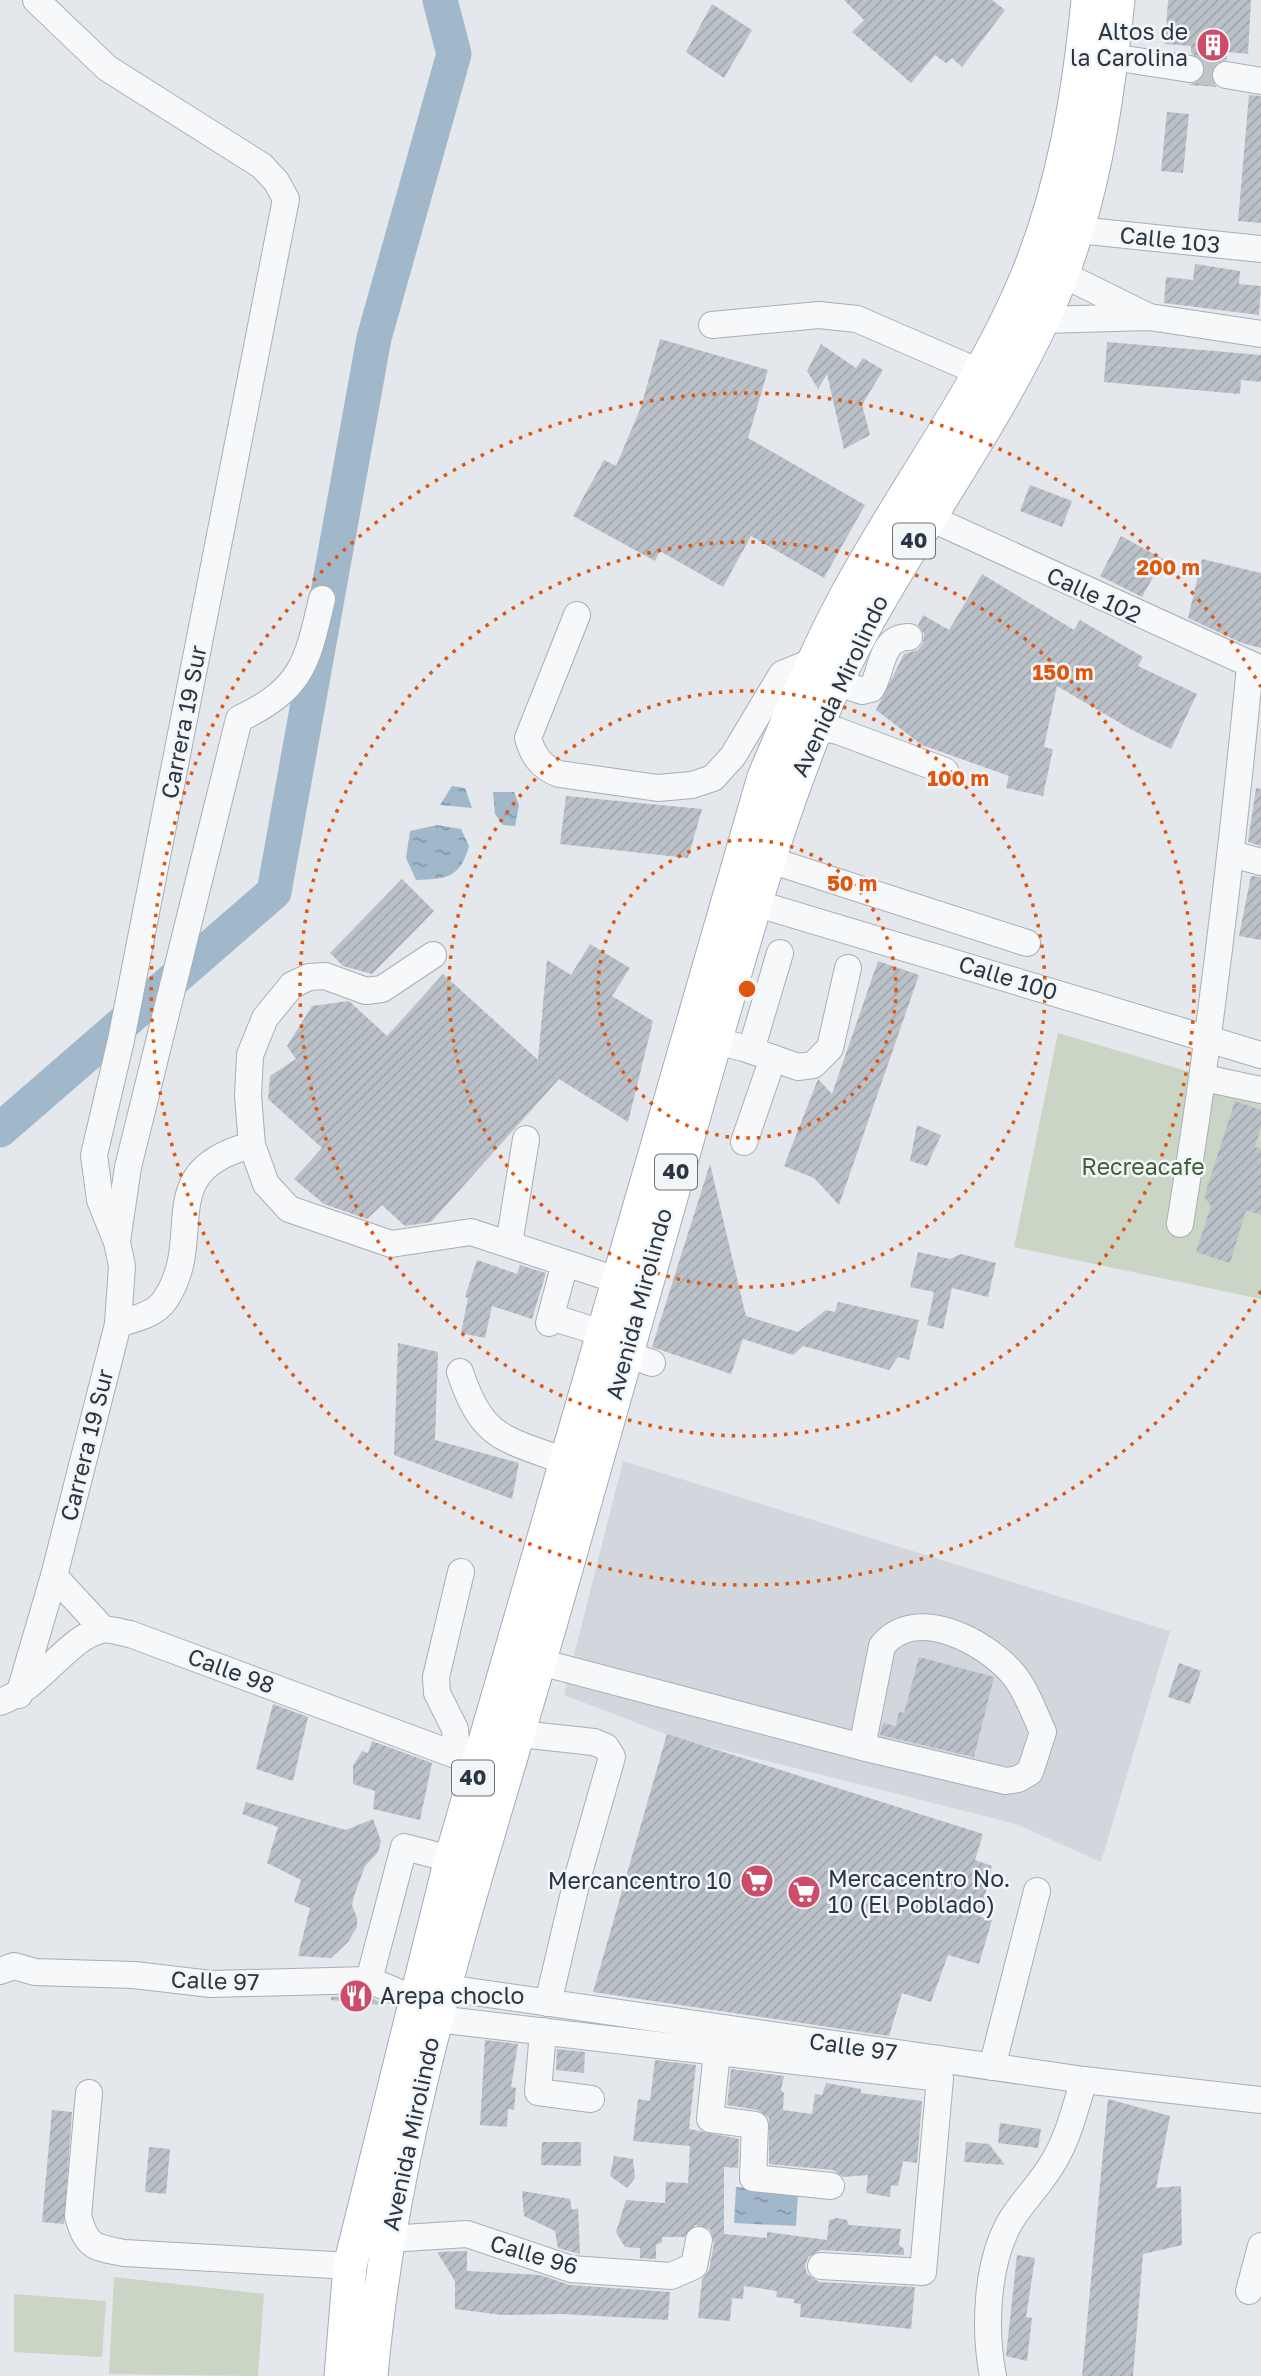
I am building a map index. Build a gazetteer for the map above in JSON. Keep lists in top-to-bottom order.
{
  "streets": {
    "main road": ["40", "Avenida Mirolindo"],
    "street": [
      "Calle 103",
      "Calle 102",
      "Carrera 19 Sur",
      "Calle 100",
      "Calle 98",
      "Calle 97",
      "Calle 96"
    ]
  },
  "crossings": [
    ["Calle 103", "Avenida Mirolindo"],
    ["Calle 102", "Avenida Mirolindo"],
    ["Avenida Mirolindo", "Calle 100"],
    ["Avenida Mirolindo", "Calle 98"],
    ["Avenida Mirolindo", "Calle 97"],
    ["Avenida Mirolindo", "Calle 96"]
  ],
  "parks": ["Recreacafe"],
  "places": {
    "building": ["Altos de la Carolina"],
    "supermarket": ["Mercancentro 10", "Mercacentro No. 10 (El Poblado)"],
    "restaurant": ["Arepa choclo"]
  },
  "rings": [
    "200 m",
    "150 m",
    "100 m",
    "50 m"
  ]
}
